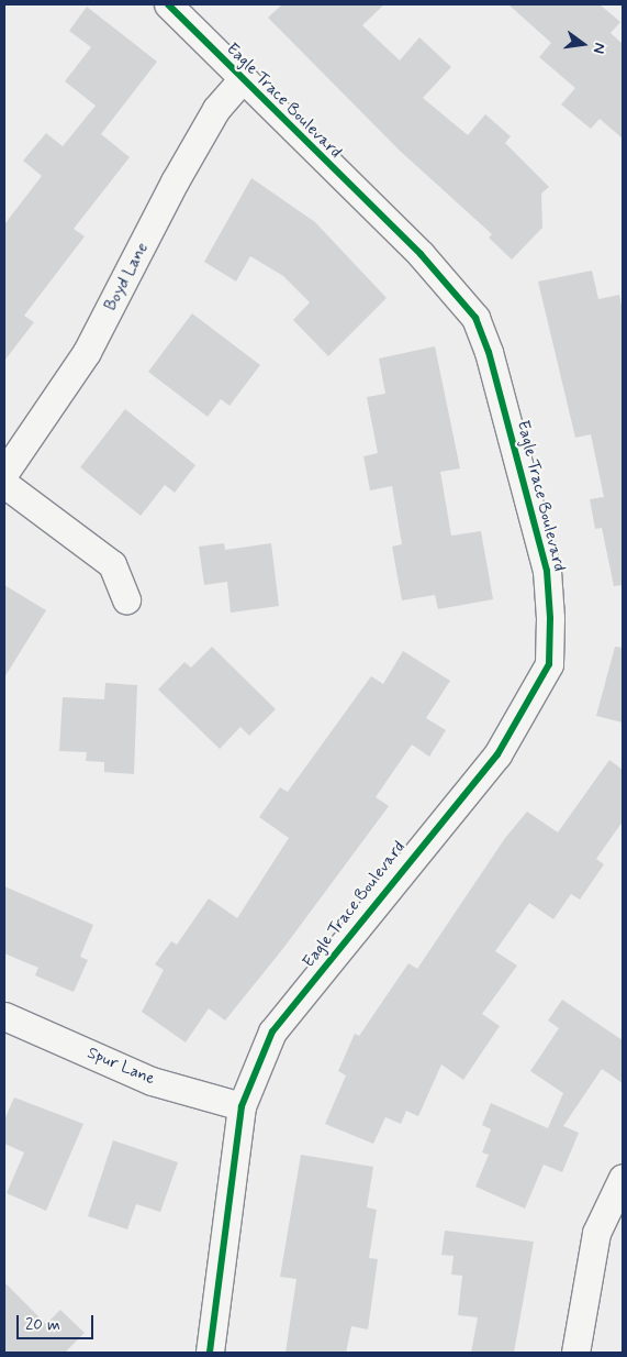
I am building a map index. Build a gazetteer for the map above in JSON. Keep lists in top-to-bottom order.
{
  "streets": {
    "street": ["Eagle Trace Boulevard", "Boyd Lane", "Spur Lane"]
  },
  "crossings": [
    ["Eagle Trace Boulevard", "Boyd Lane"],
    ["Eagle Trace Boulevard", "Spur Lane"]
  ],
  "scale_bar": "20 m",
  "north": "right"
}
